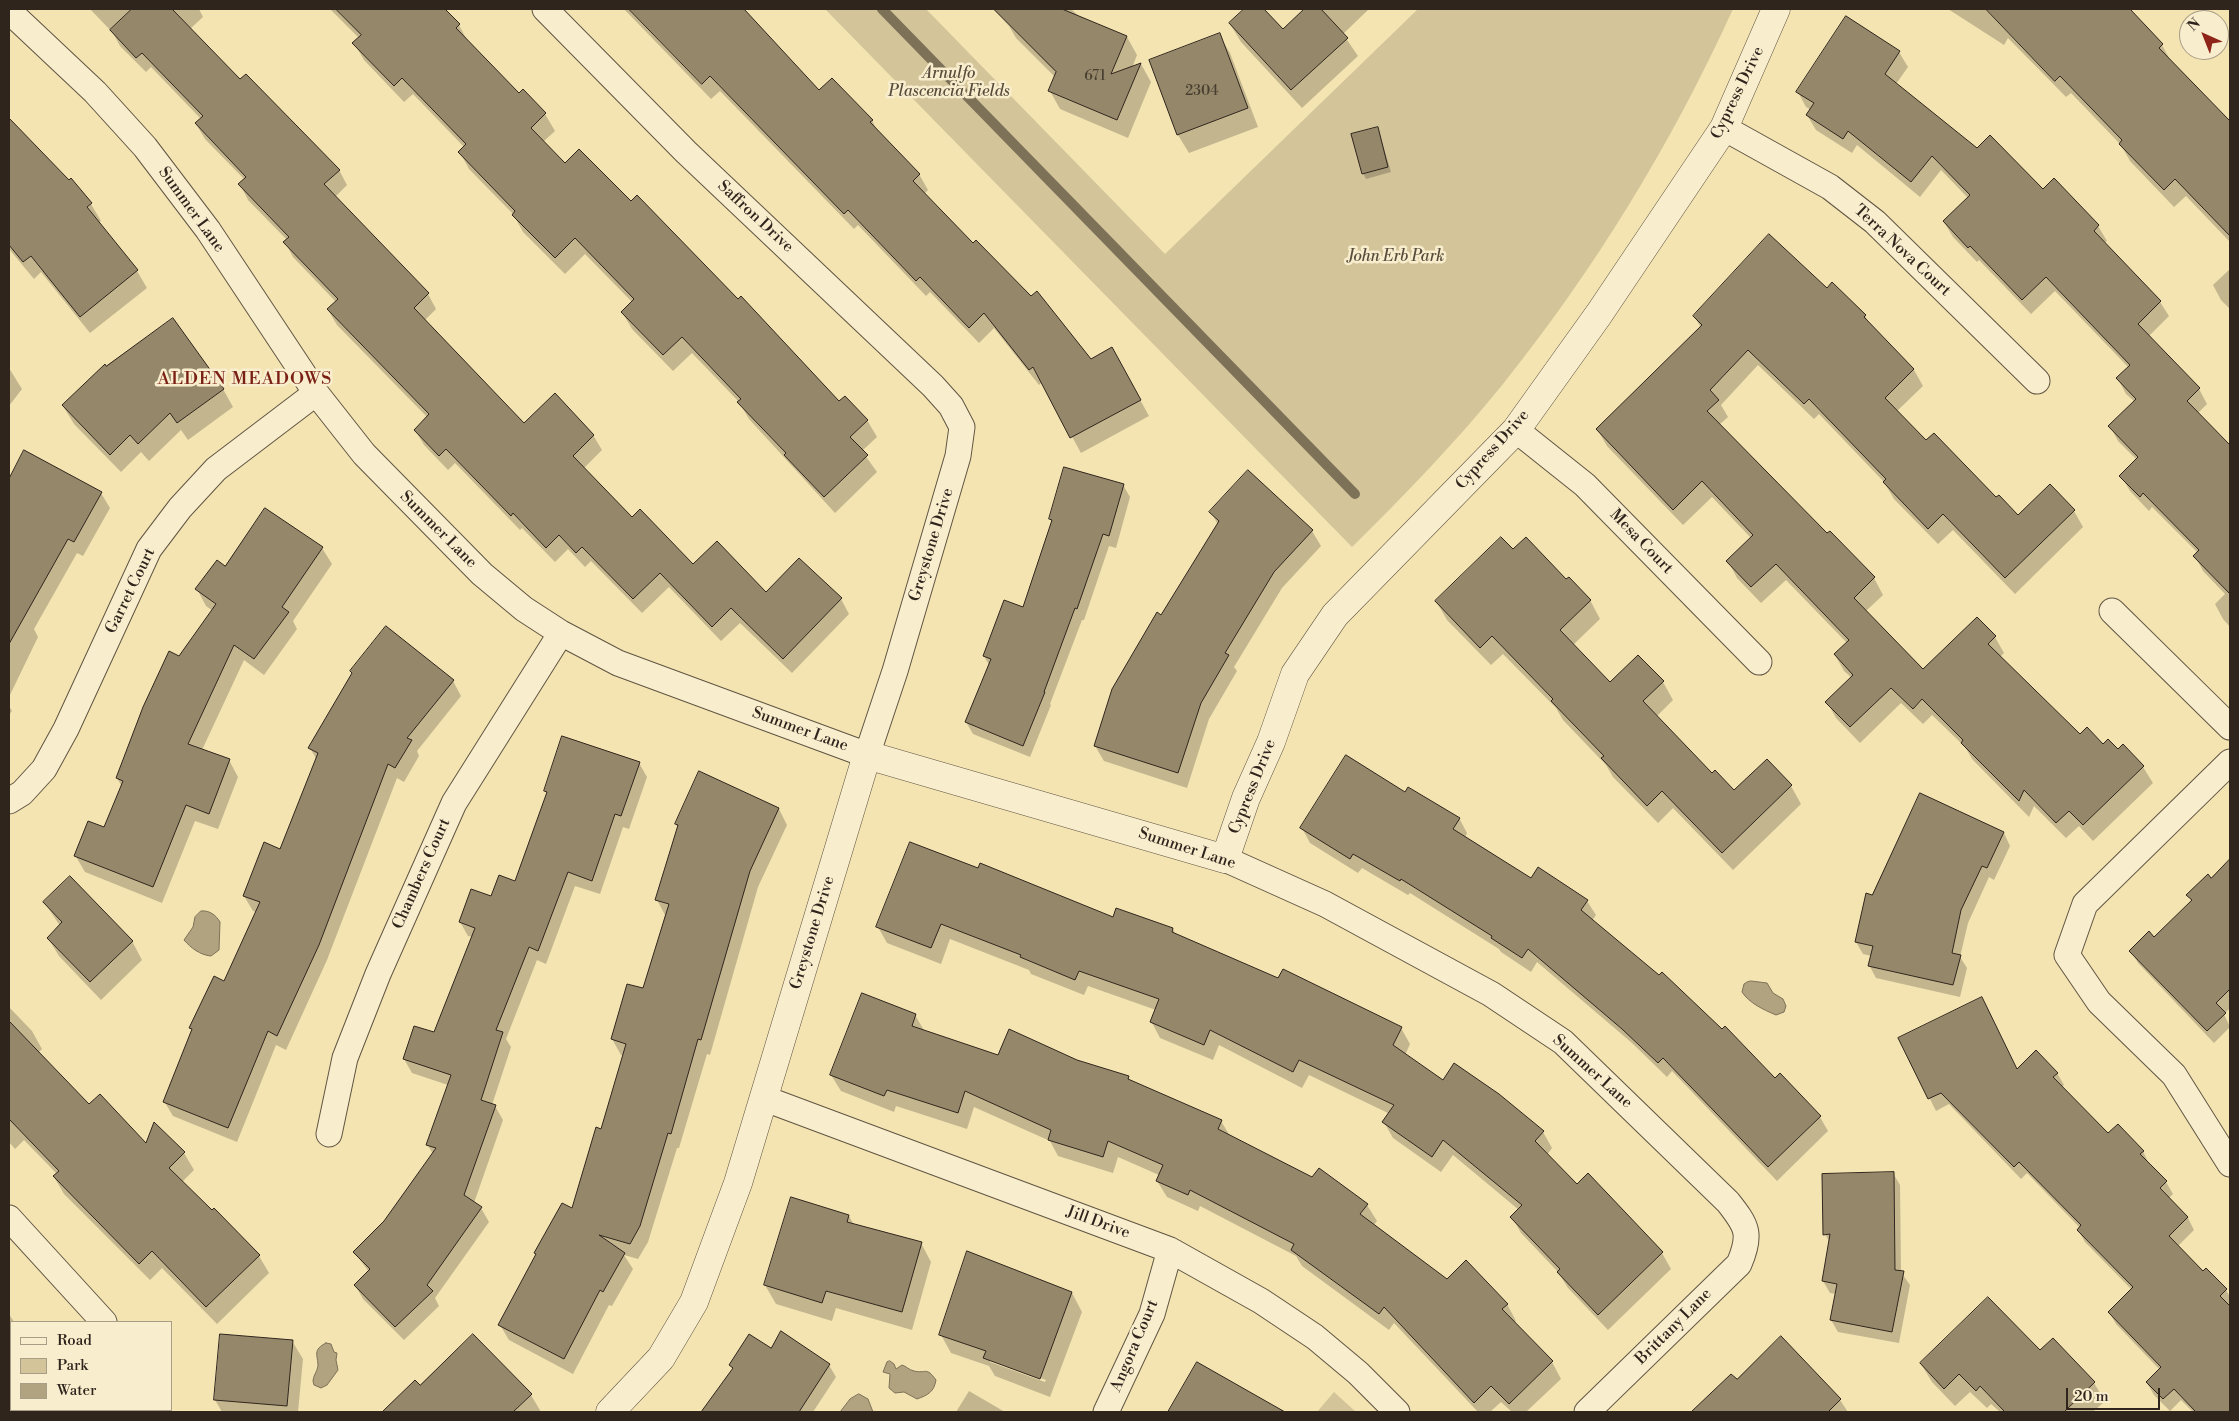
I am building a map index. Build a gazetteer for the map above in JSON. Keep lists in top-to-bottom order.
{
  "streets": {
    "street": [
      "Cypress Drive",
      "Summer Lane",
      "Saffron Drive",
      "Terra Nova Court",
      "Mesa Court",
      "Greystone Drive",
      "Garret Court",
      "Chambers Court",
      "Jill Drive",
      "Brittany Lane",
      "Angora Court"
    ]
  },
  "crossings": [
    ["Cypress Drive", "Summer Lane"],
    ["Cypress Drive", "Terra Nova Court"],
    ["Cypress Drive", "Mesa Court"],
    ["Summer Lane", "Greystone Drive"],
    ["Summer Lane", "Garret Court"],
    ["Summer Lane", "Chambers Court"],
    ["Summer Lane", "Brittany Lane"],
    ["Saffron Drive", "Greystone Drive"],
    ["Greystone Drive", "Jill Drive"],
    ["Jill Drive", "Angora Court"]
  ],
  "districts": ["ALDEN MEADOWS"],
  "parks": ["Arnulfo Plascencia Fields", "John Erb Park"],
  "house_numbers": ["671", "2304"],
  "legend": ["Road", "Park", "Water"],
  "scale_bar": "20 m",
  "north": "top left"
}
